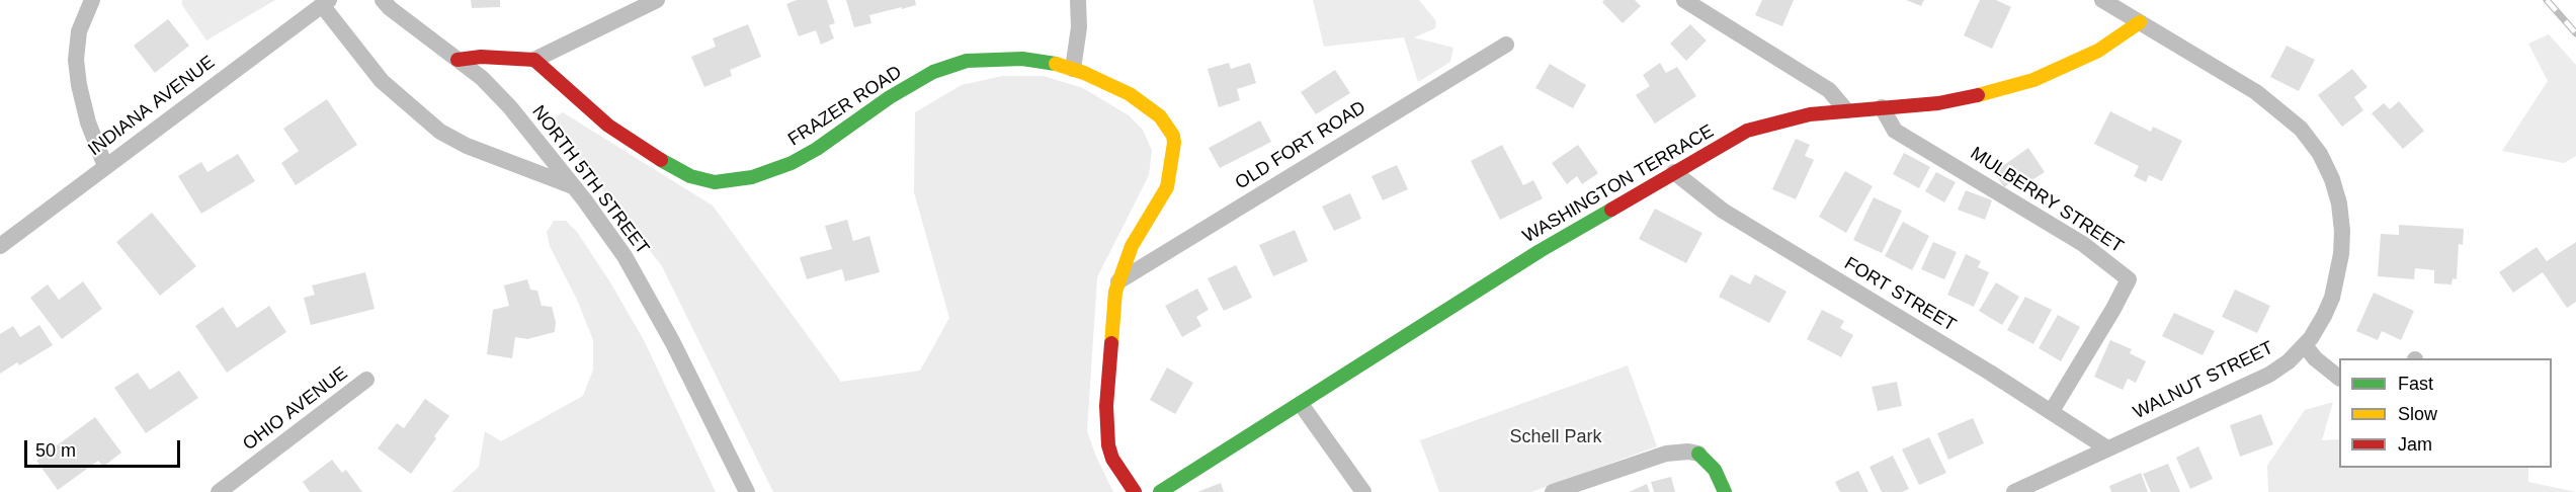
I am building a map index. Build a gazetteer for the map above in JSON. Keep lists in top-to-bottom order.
{
  "streets": {
    "street": [
      "INDIANA AVENUE",
      "FRAZER ROAD",
      "OLD FORT ROAD",
      "NORTH 5TH STREET",
      "WASHINGTON TERRACE",
      "MULBERRY STREET",
      "FORT STREET",
      "WALNUT STREET",
      "OHIO AVENUE"
    ]
  },
  "crossings": [
    ["FRAZER ROAD", "OLD FORT ROAD"],
    ["WASHINGTON TERRACE", "MULBERRY STREET"],
    ["WASHINGTON TERRACE", "FORT STREET"],
    ["WASHINGTON TERRACE", "WALNUT STREET"],
    ["MULBERRY STREET", "FORT STREET"],
    ["FORT STREET", "WALNUT STREET"]
  ],
  "parks": ["Schell Park"],
  "legend": ["Fast", "Slow", "Jam"],
  "scale_bar": "50 m"
}
